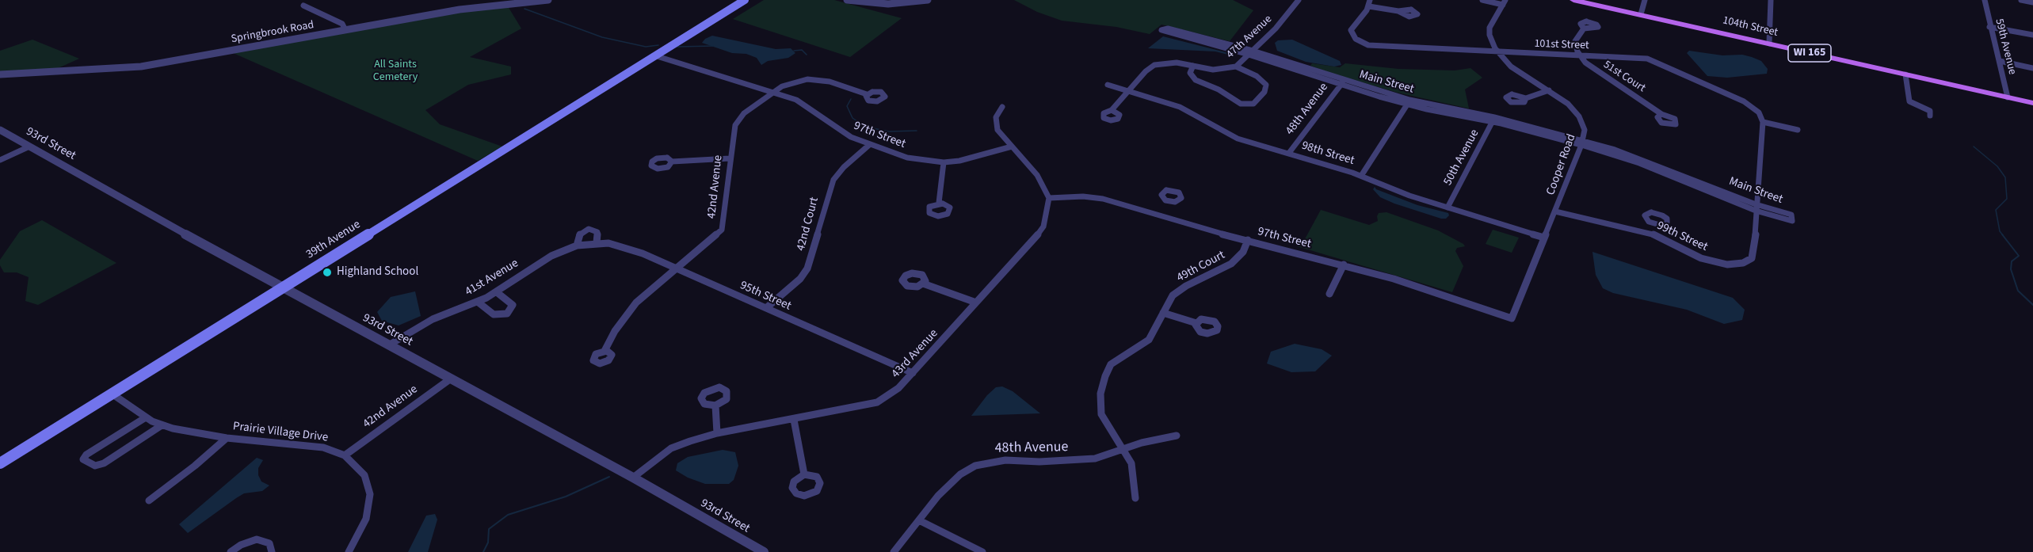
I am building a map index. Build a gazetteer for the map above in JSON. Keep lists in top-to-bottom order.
{
  "streets": {
    "main road": ["104th Street", "WI 165", "39th Avenue"],
    "street": [
      "Springbrook Road",
      "47th Avenue",
      "101st Street",
      "59th Avenue",
      "51st Court",
      "Main Street",
      "48th Avenue",
      "97th Street",
      "93rd Street",
      "98th Street",
      "50th Avenue",
      "Cooper Road",
      "42nd Avenue",
      "42nd Court",
      "99th Street",
      "49th Court",
      "41st Avenue",
      "95th Street",
      "43rd Avenue",
      "Prairie Village Drive"
    ]
  },
  "crossings": [
    ["104th Street", "59th Avenue"],
    ["47th Avenue", "Main Street"],
    ["47th Avenue", "98th Street"],
    ["101st Street", "51st Court"],
    ["101st Street", "Cooper Road"],
    ["101st Street", "99th Street"],
    ["Main Street", "48th Avenue"],
    ["Main Street", "50th Avenue"],
    ["Main Street", "Cooper Road"],
    ["Main Street", "99th Street"],
    ["48th Avenue", "98th Street"],
    ["48th Avenue", "49th Court"],
    ["97th Street", "Cooper Road"],
    ["97th Street", "42nd Avenue"],
    ["97th Street", "42nd Court"],
    ["97th Street", "39th Avenue"],
    ["97th Street", "49th Court"],
    ["97th Street", "43rd Avenue"],
    ["93rd Street", "42nd Avenue"],
    ["93rd Street", "39th Avenue"],
    ["93rd Street", "41st Avenue"],
    ["93rd Street", "43rd Avenue"],
    ["98th Street", "50th Avenue"],
    ["98th Street", "Cooper Road"],
    ["Cooper Road", "99th Street"],
    ["42nd Avenue", "95th Street"],
    ["42nd Avenue", "Prairie Village Drive"],
    ["42nd Court", "95th Street"],
    ["39th Avenue", "Prairie Village Drive"],
    ["41st Avenue", "95th Street"],
    ["95th Street", "43rd Avenue"]
  ],
  "parks": ["All Saints Cemetery"],
  "places": ["Highland School"]
}
